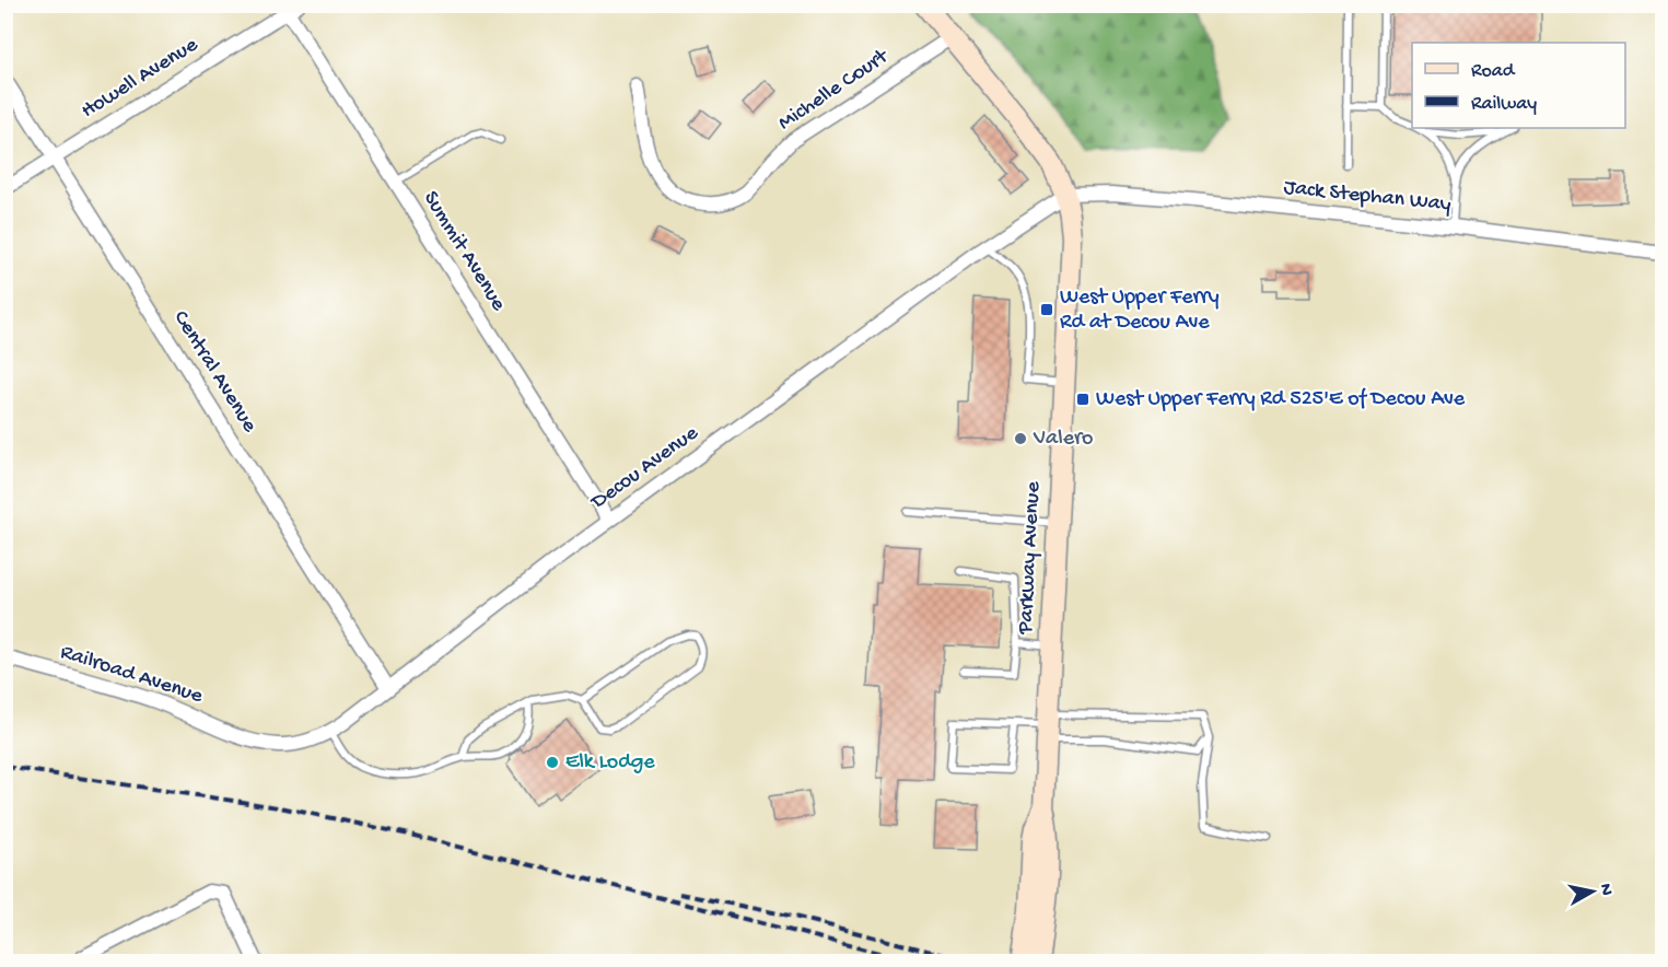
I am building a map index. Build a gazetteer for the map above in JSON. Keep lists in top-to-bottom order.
{
  "streets": {
    "main road": ["Parkway Avenue"],
    "street": [
      "Howell Avenue",
      "Michelle Court",
      "Jack Stephan Way",
      "Summit Avenue",
      "Central Avenue",
      "Decou Avenue",
      "Railroad Avenue"
    ]
  },
  "crossings": [
    ["Howell Avenue", "Summit Avenue"],
    ["Howell Avenue", "Central Avenue"],
    ["Michelle Court", "Parkway Avenue"],
    ["Jack Stephan Way", "Decou Avenue"],
    ["Jack Stephan Way", "Parkway Avenue"],
    ["Summit Avenue", "Decou Avenue"],
    ["Central Avenue", "Decou Avenue"],
    ["Decou Avenue", "Parkway Avenue"],
    ["Decou Avenue", "Railroad Avenue"]
  ],
  "places": {
    "transit": ["West Upper Ferry Rd at Decou Ave", "West Upper Ferry Rd 525'E of Decou Ave"],
    "other": ["Valero", "Elk Lodge"]
  },
  "legend": ["Road", "Railway"],
  "north": "right"
}
